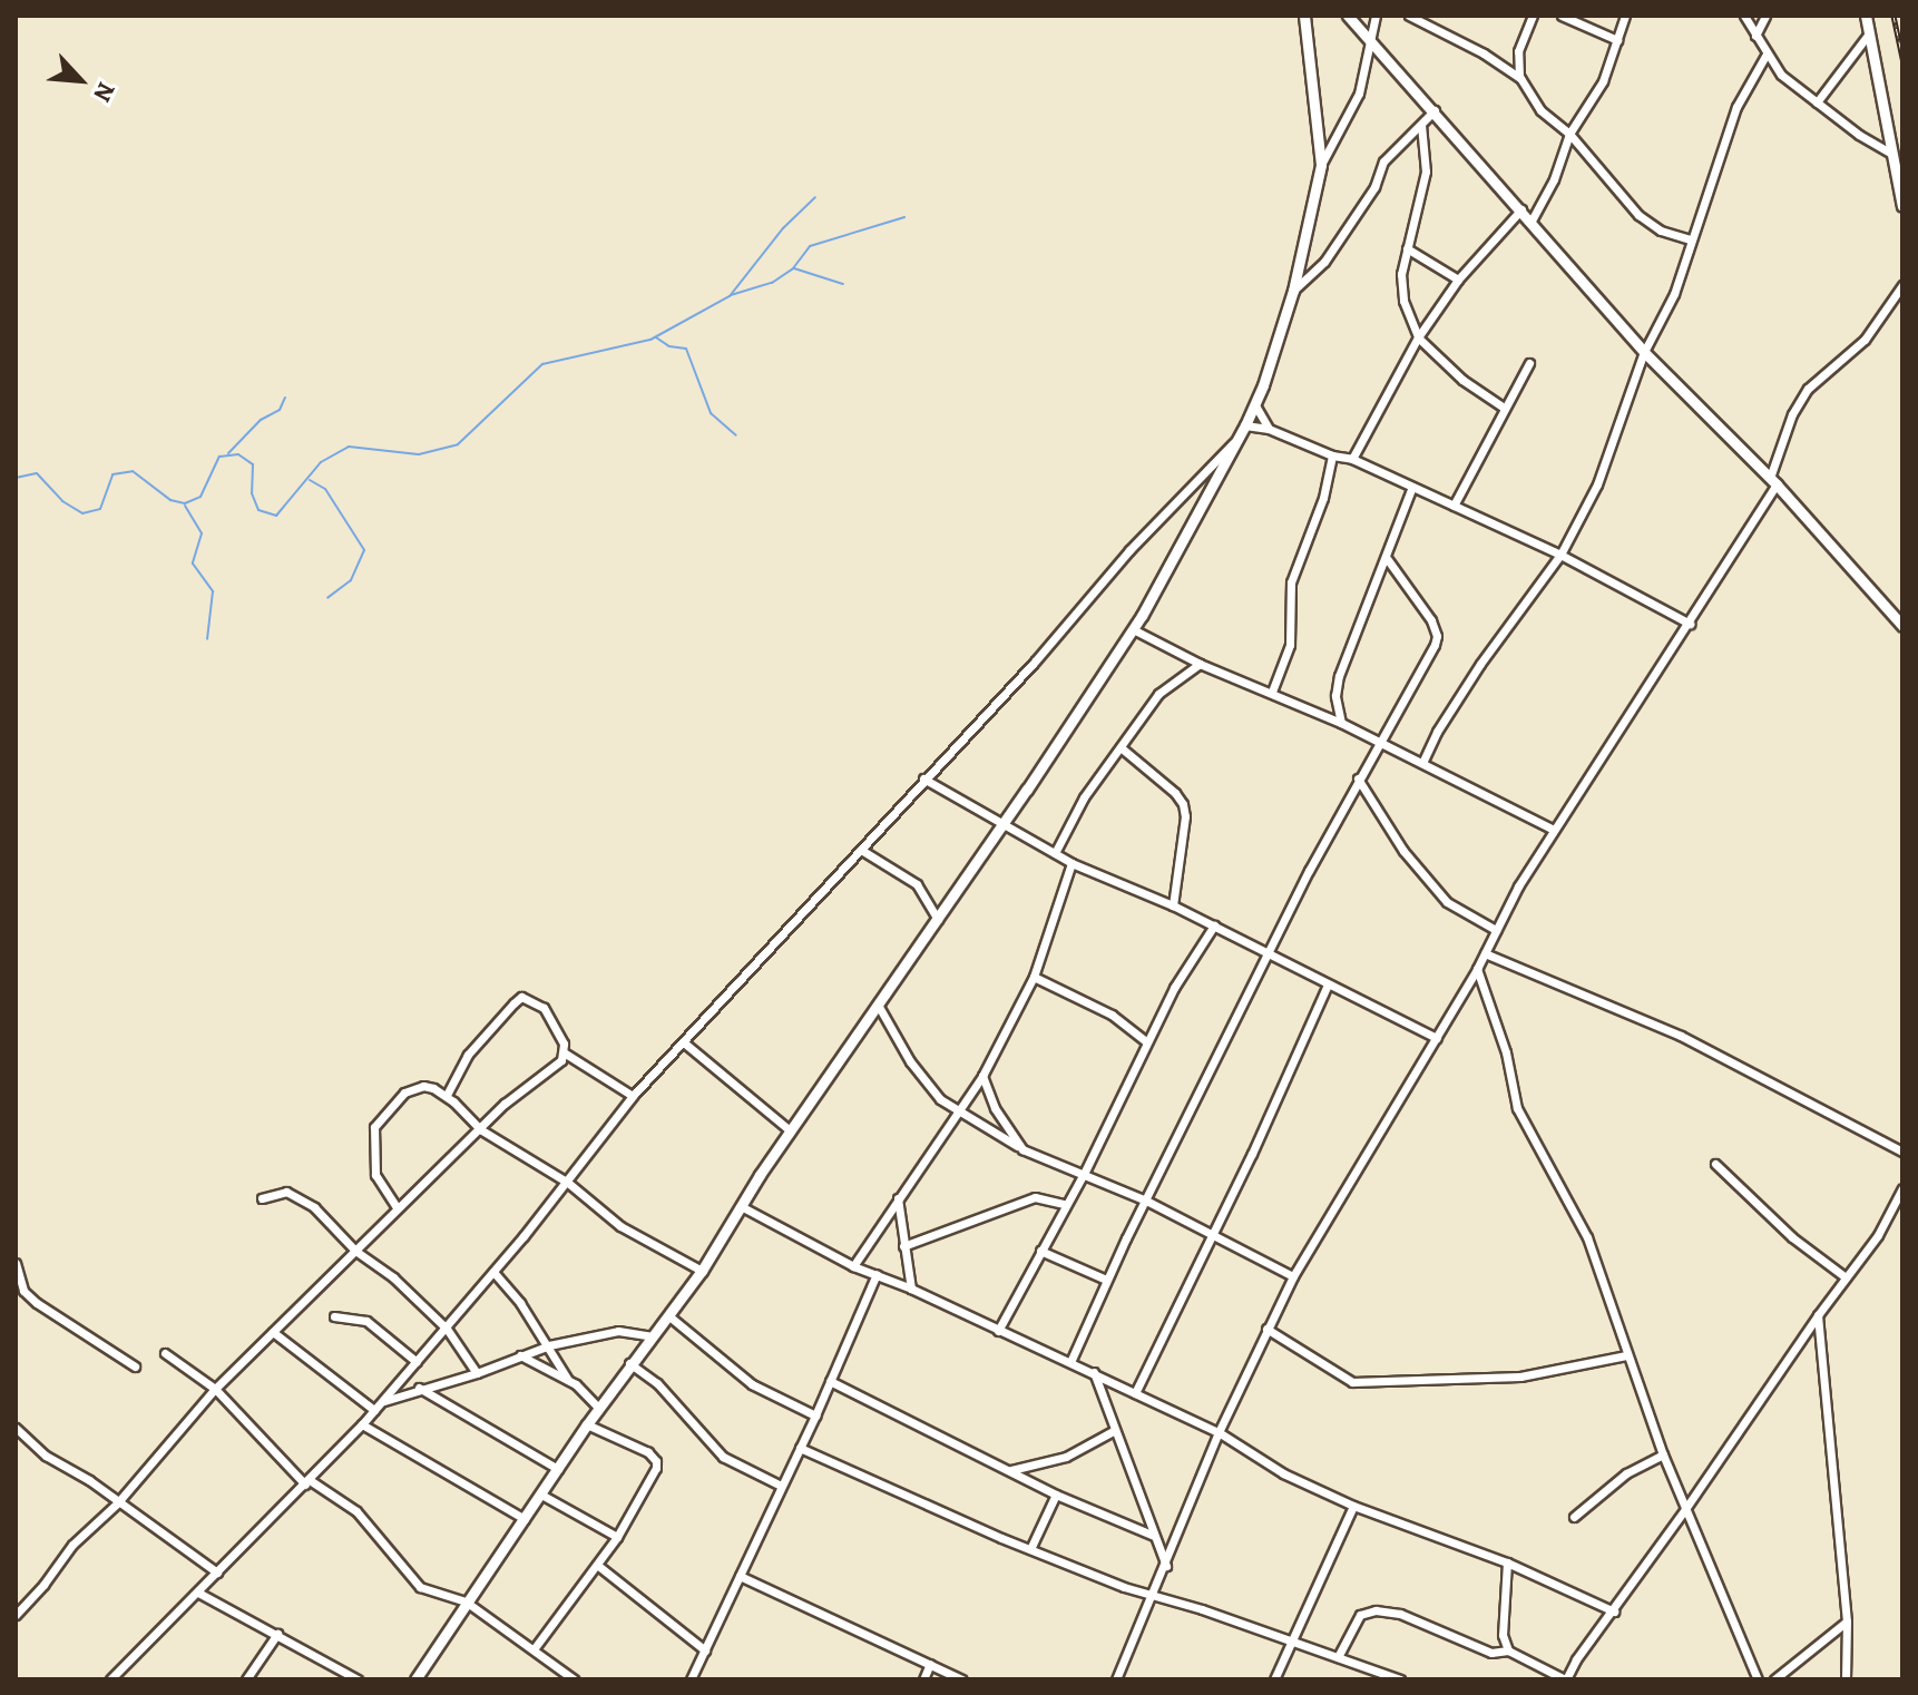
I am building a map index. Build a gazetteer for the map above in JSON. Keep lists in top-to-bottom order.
{
  "north": "bottom right"
}
